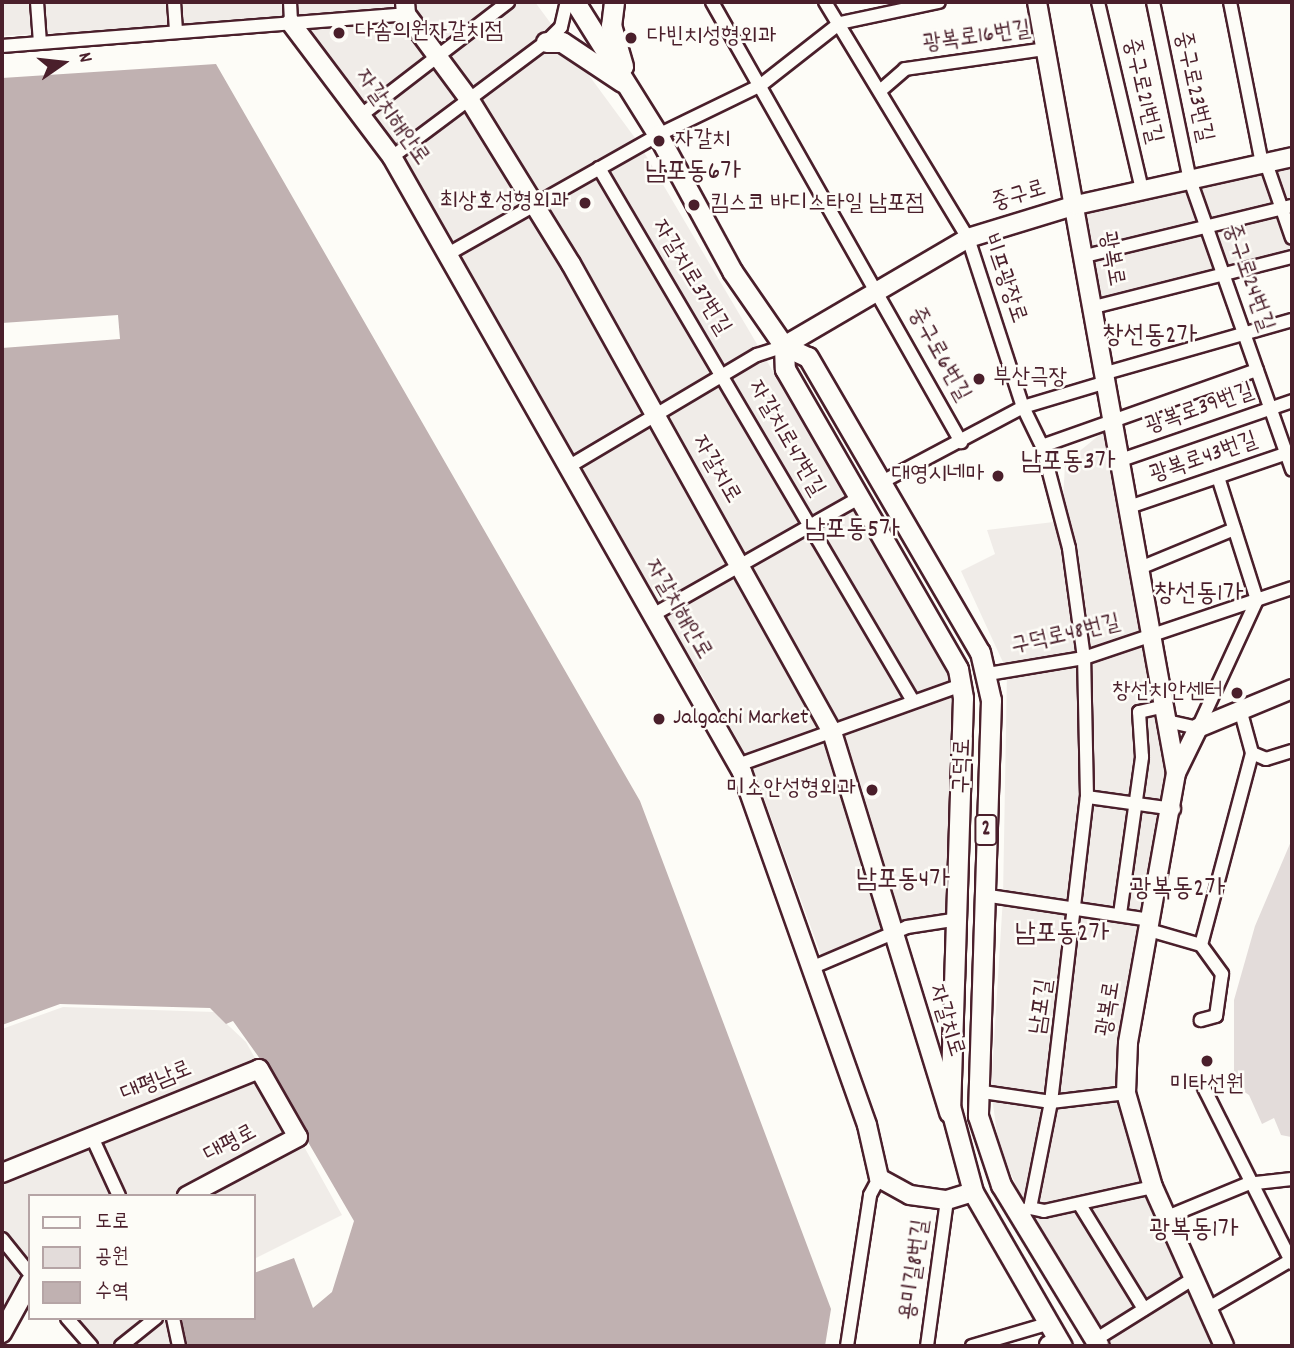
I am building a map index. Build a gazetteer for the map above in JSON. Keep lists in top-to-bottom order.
{
  "streets": {
    "main road": [
      "자갈치해안로",
      "중구로",
      "광복로",
      "자갈치로",
      "구덕로",
      "2",
      "대평남로",
      "대평로"
    ],
    "street": [
      "광복로16번길",
      "중구로23번길",
      "중구로21번길",
      "자갈치로37번길",
      "중구로24번길",
      "비프광장로",
      "중구로6번길",
      "광복로39번길",
      "자갈치로47번길",
      "광복로43번길",
      "구덕로48번길",
      "남포길",
      "용미길8번길"
    ]
  },
  "crossings": [
    ["광복로16번길", "광복로"],
    ["광복로16번길", "비프광장로"],
    ["중구로23번길", "중구로"],
    ["중구로23번길", "중구로24번길"],
    ["중구로21번길", "중구로"],
    ["자갈치해안로", "자갈치로47번길"],
    ["중구로", "광복로"],
    ["중구로", "중구로24번길"],
    ["중구로", "비프광장로"],
    ["중구로", "중구로6번길"],
    ["중구로", "구덕로"],
    ["광복로", "광복로39번길"],
    ["광복로", "광복로43번길"],
    ["광복로", "구덕로48번길"],
    ["자갈치로37번길", "자갈치로47번길"],
    ["중구로24번길", "광복로39번길"],
    ["중구로24번길", "광복로43번길"],
    ["비프광장로", "남포길"],
    ["자갈치로47번길", "자갈치로"],
    ["자갈치로47번길", "구덕로"],
    ["자갈치로", "구덕로"],
    ["구덕로48번길", "구덕로"],
    ["구덕로48번길", "남포길"],
    ["구덕로", "남포길"],
    ["대평남로", "대평로"]
  ],
  "districts": [
    "남포동6가",
    "창선동2가",
    "남포동3가",
    "남포동5가",
    "창선동1가",
    "남포동4가",
    "광복동2가",
    "남포동2가",
    "광복동1가"
  ],
  "places": [
    "다솜의원자갈치점",
    "다빈치성형외과",
    "자갈치",
    "최상호성형외과",
    "킴스코 바디스타일 남포점",
    "부산극장",
    "대영시네마",
    "창선치안센터",
    "Jalgachi Market",
    "미소안성형외과",
    "미타선원"
  ],
  "legend": ["도로", "공원", "수역"],
  "north": "right"
}
